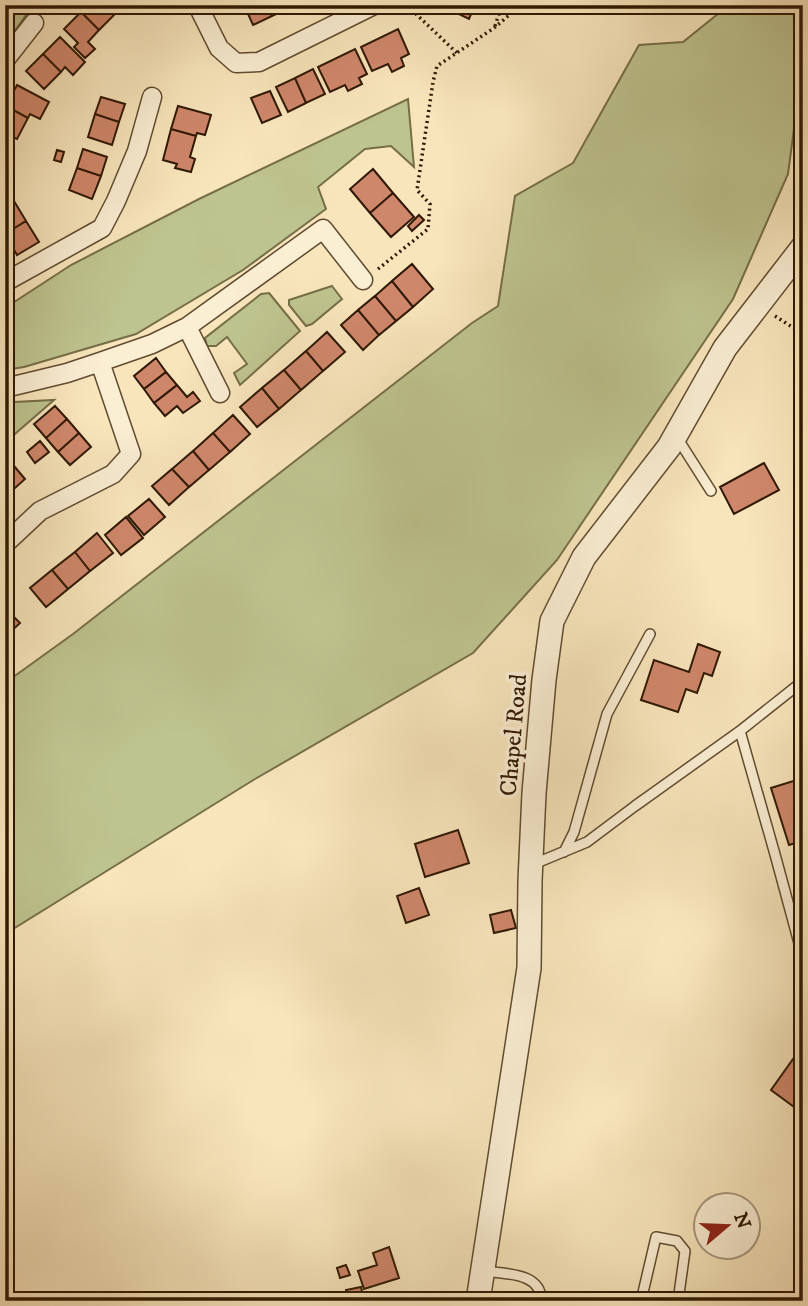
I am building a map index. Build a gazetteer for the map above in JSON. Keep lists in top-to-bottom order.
{
  "streets": {
    "street": ["Chapel Road"]
  },
  "north": "right"
}
